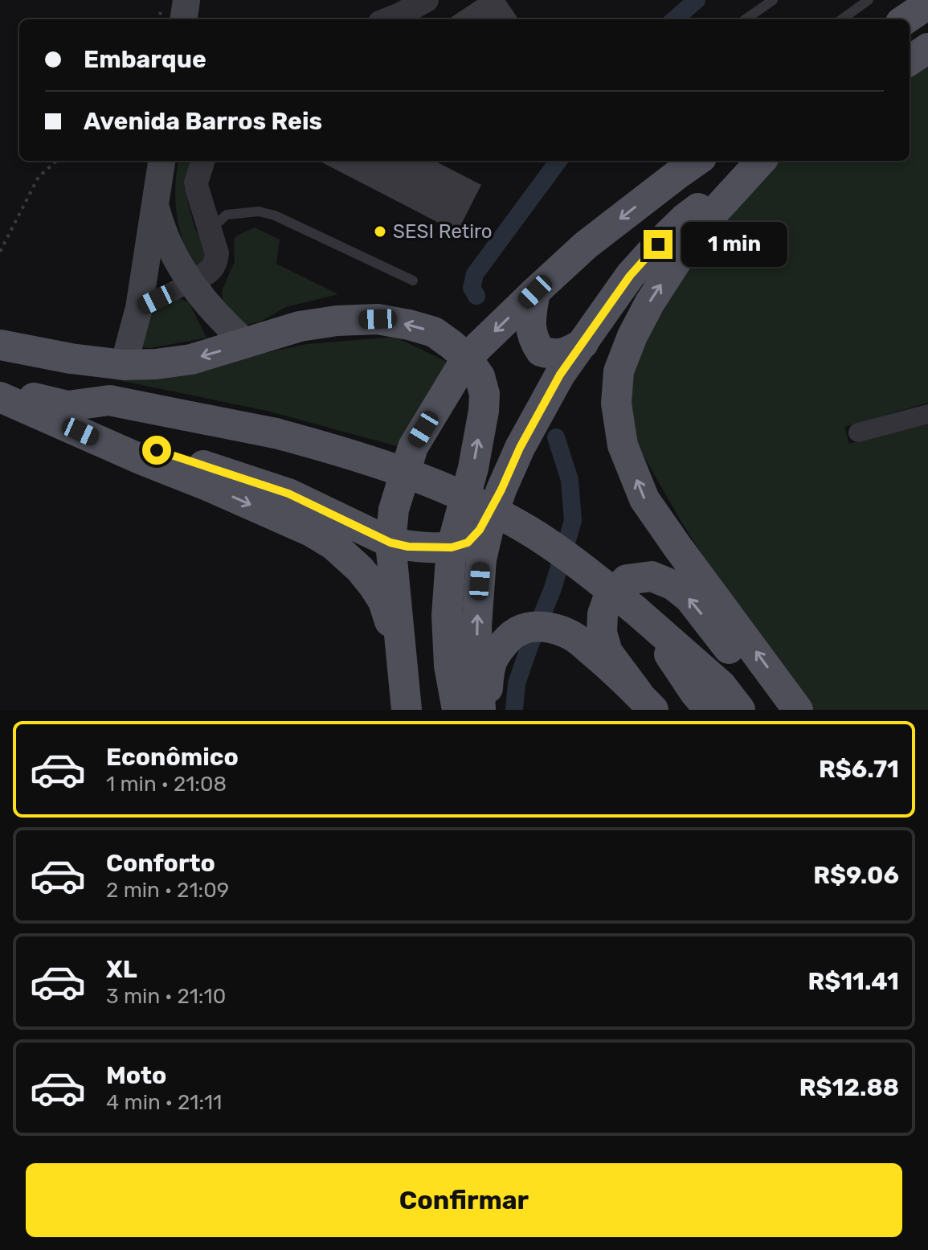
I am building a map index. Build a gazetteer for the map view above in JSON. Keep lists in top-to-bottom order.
{
  "places": ["SESI Retiro"],
  "page": {
    "banner": ["Embarque", "Avenida Barros Reis"],
    "bubble": "1 min",
    "list": [
      {
        "name": "Econômico",
        "note": "1 min · 21:08",
        "value": "R$6.71"
      },
      {
        "name": "Conforto",
        "note": "2 min · 21:09",
        "value": "R$9.06"
      },
      {
        "name": "XL",
        "note": "3 min · 21:10",
        "value": "R$11.41"
      },
      {
        "name": "Moto",
        "note": "4 min · 21:11",
        "value": "R$12.88"
      }
    ],
    "buttons": "Confirmar"
  }
}
